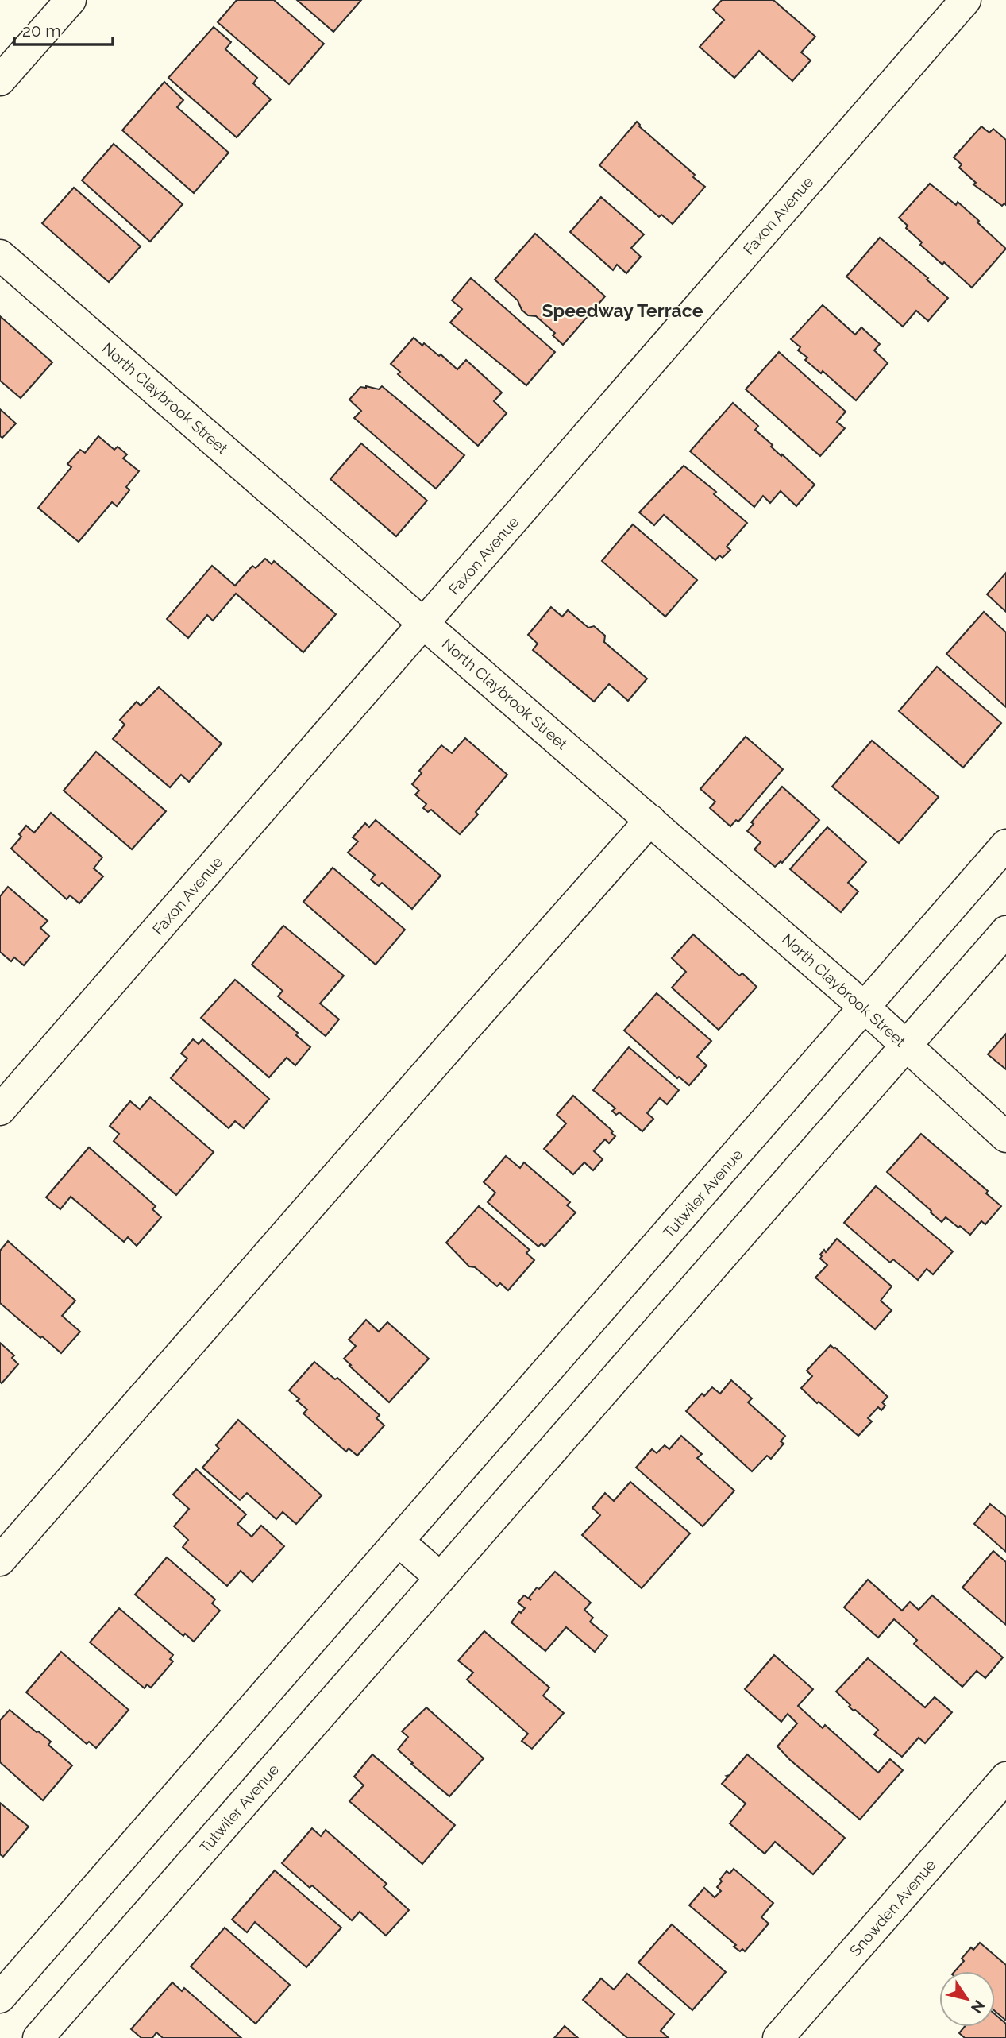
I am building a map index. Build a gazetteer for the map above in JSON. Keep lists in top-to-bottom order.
{
  "streets": {
    "street": [
      "Faxon Avenue",
      "North Claybrook Street",
      "Tutwiler Avenue",
      "Snowden Avenue"
    ]
  },
  "crossings": [
    ["Faxon Avenue", "North Claybrook Street"],
    ["North Claybrook Street", "Tutwiler Avenue"]
  ],
  "districts": ["Speedway Terrace"],
  "scale_bar": "20 m",
  "north": "bottom right"
}
